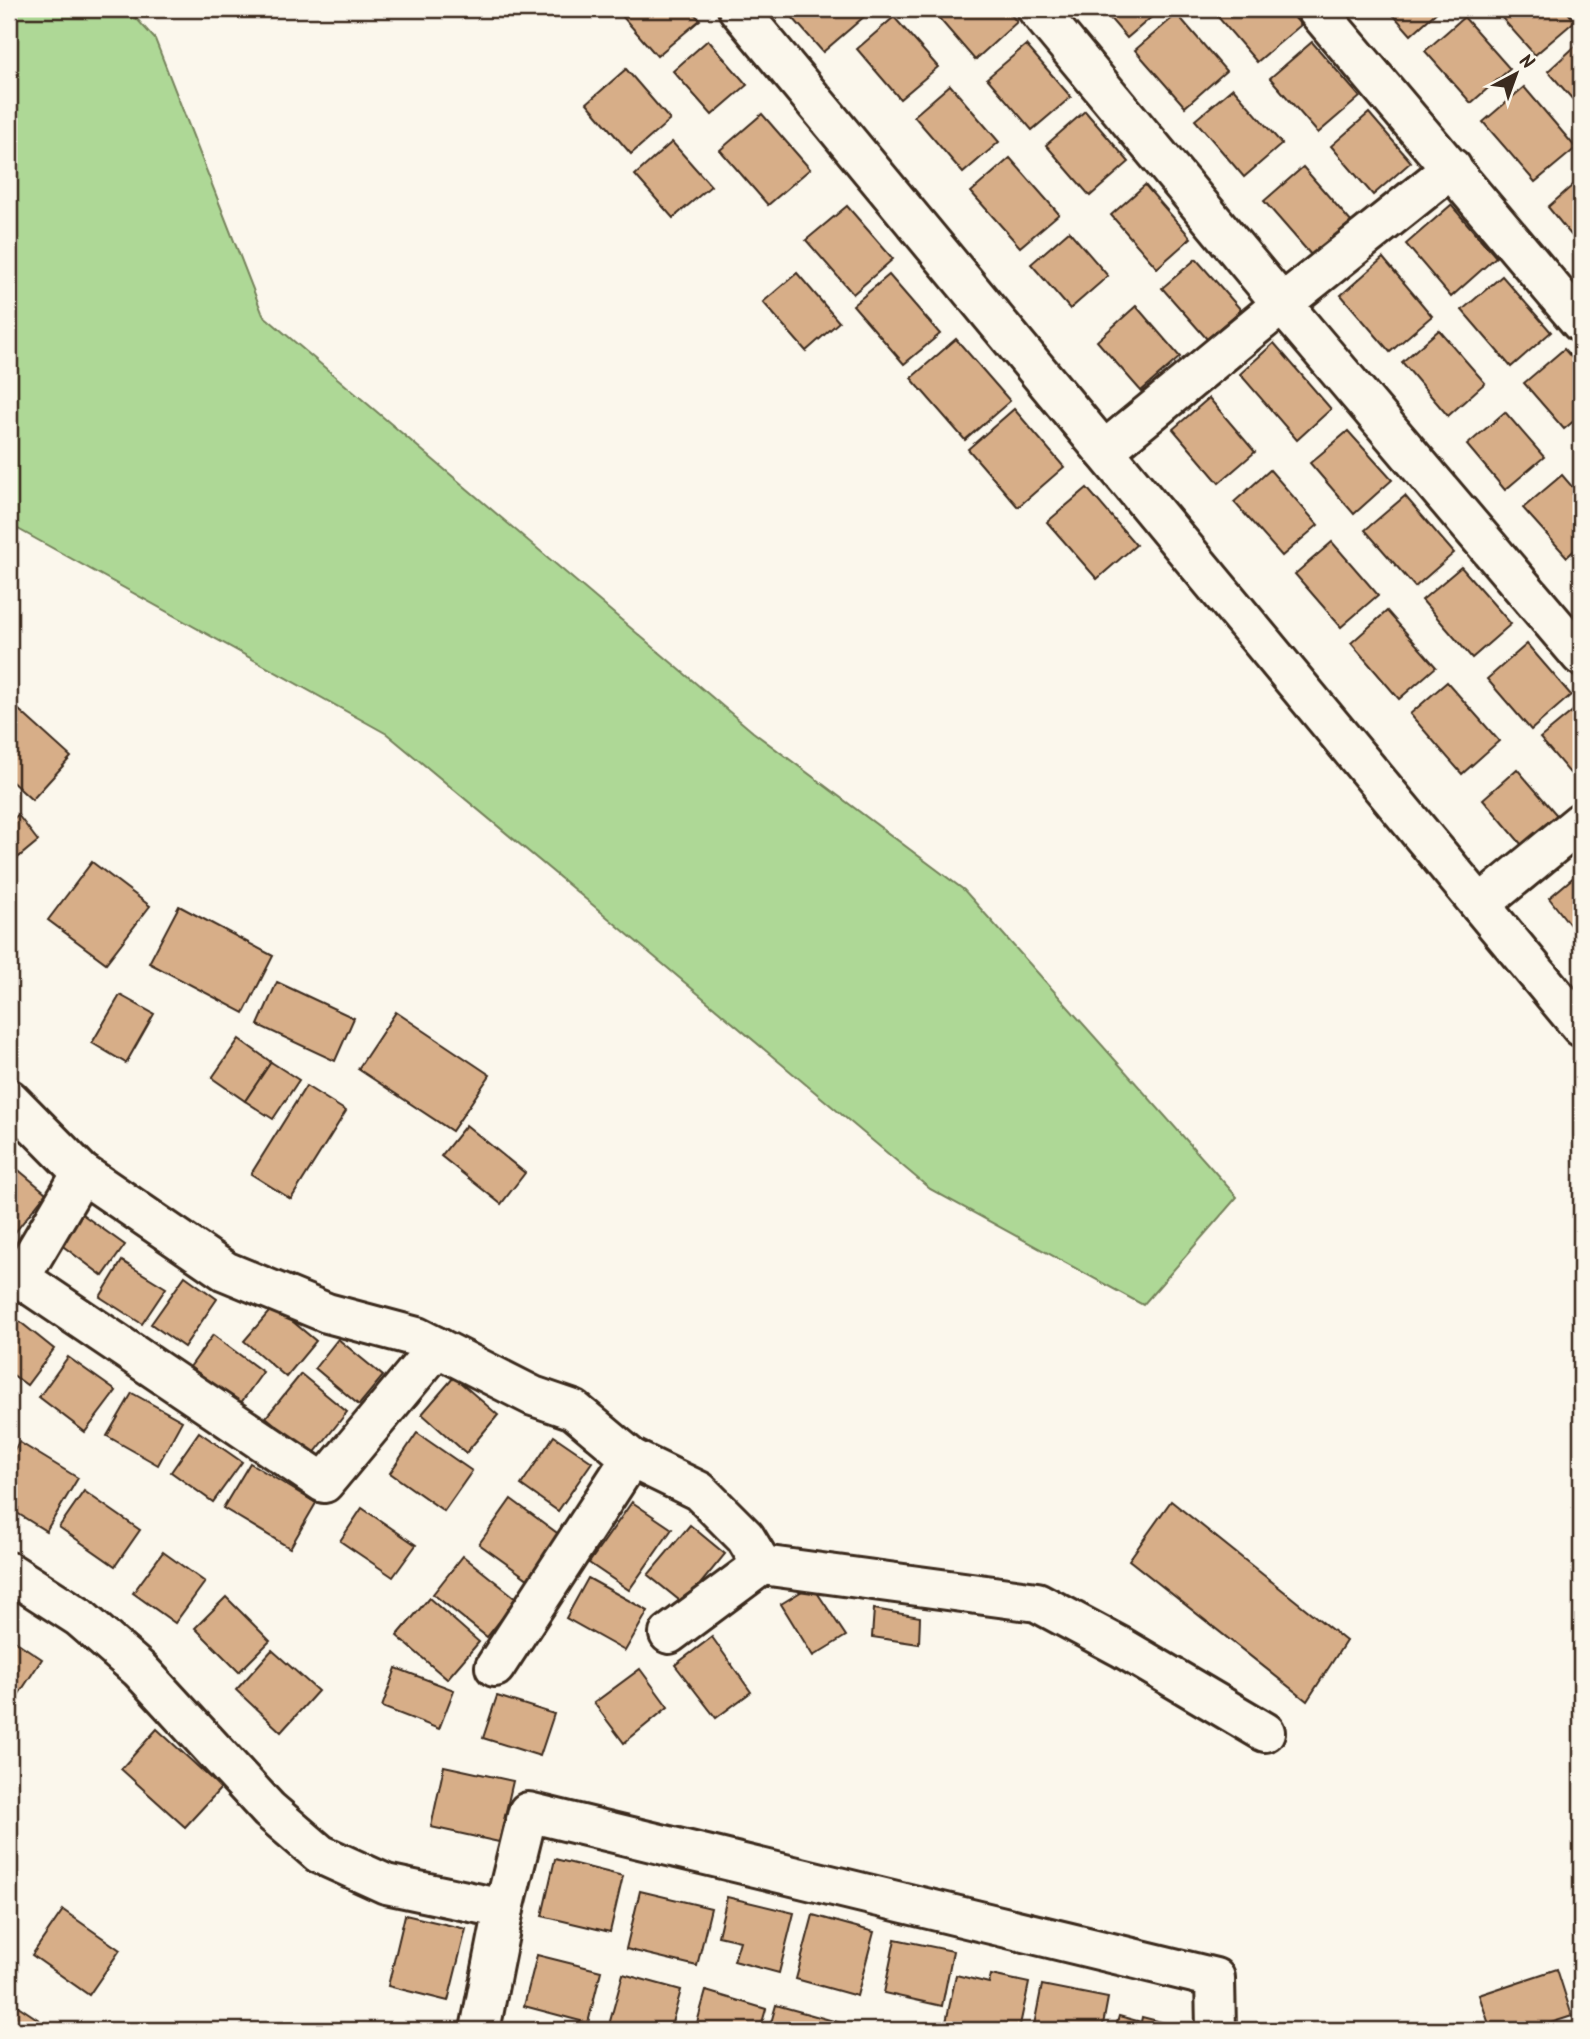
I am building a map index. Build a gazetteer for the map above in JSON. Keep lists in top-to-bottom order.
{
  "north": "top right"
}
